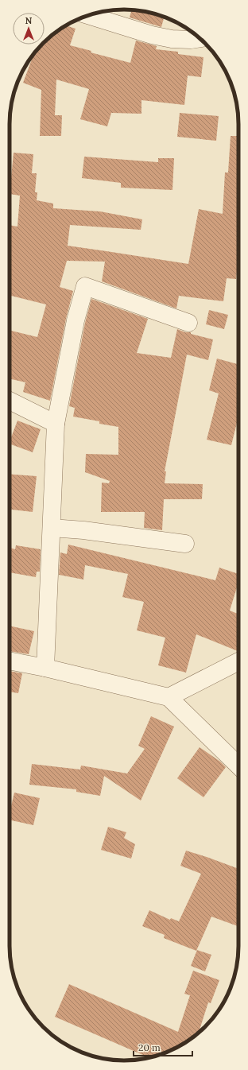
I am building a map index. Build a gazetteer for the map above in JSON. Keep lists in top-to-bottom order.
{
  "scale_bar": "20 m",
  "north": "top"
}
